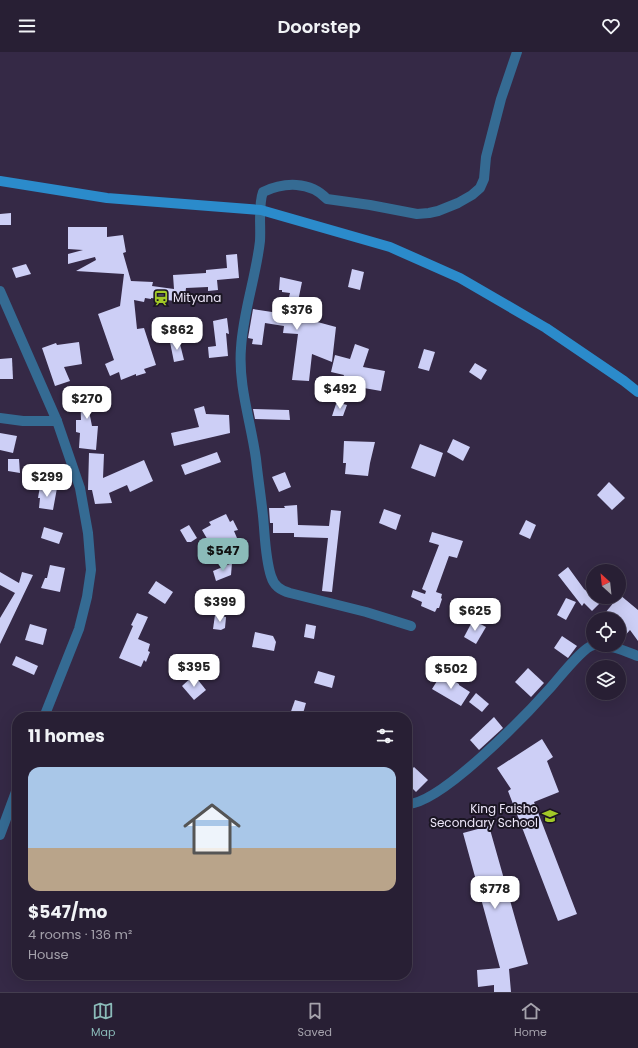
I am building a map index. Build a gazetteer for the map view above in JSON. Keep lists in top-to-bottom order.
{
  "places": {
    "station": ["Mityana"],
    "school or university": ["King Faisho Secondary School"]
  },
  "north": "top left",
  "page": {
    "header": "Doorstep",
    "price": [
      "$376",
      "$862",
      "$492",
      "$270",
      "$299",
      "$547",
      "$399",
      "$625",
      "$395",
      "$502",
      "$778"
    ],
    "heading": "11 homes",
    "list": [
      {
        "name": "$547/mo",
        "note": "4 rooms · 136 m² · House"
      }
    ],
    "tabs": ["Map", "Saved", "Home"]
  }
}
